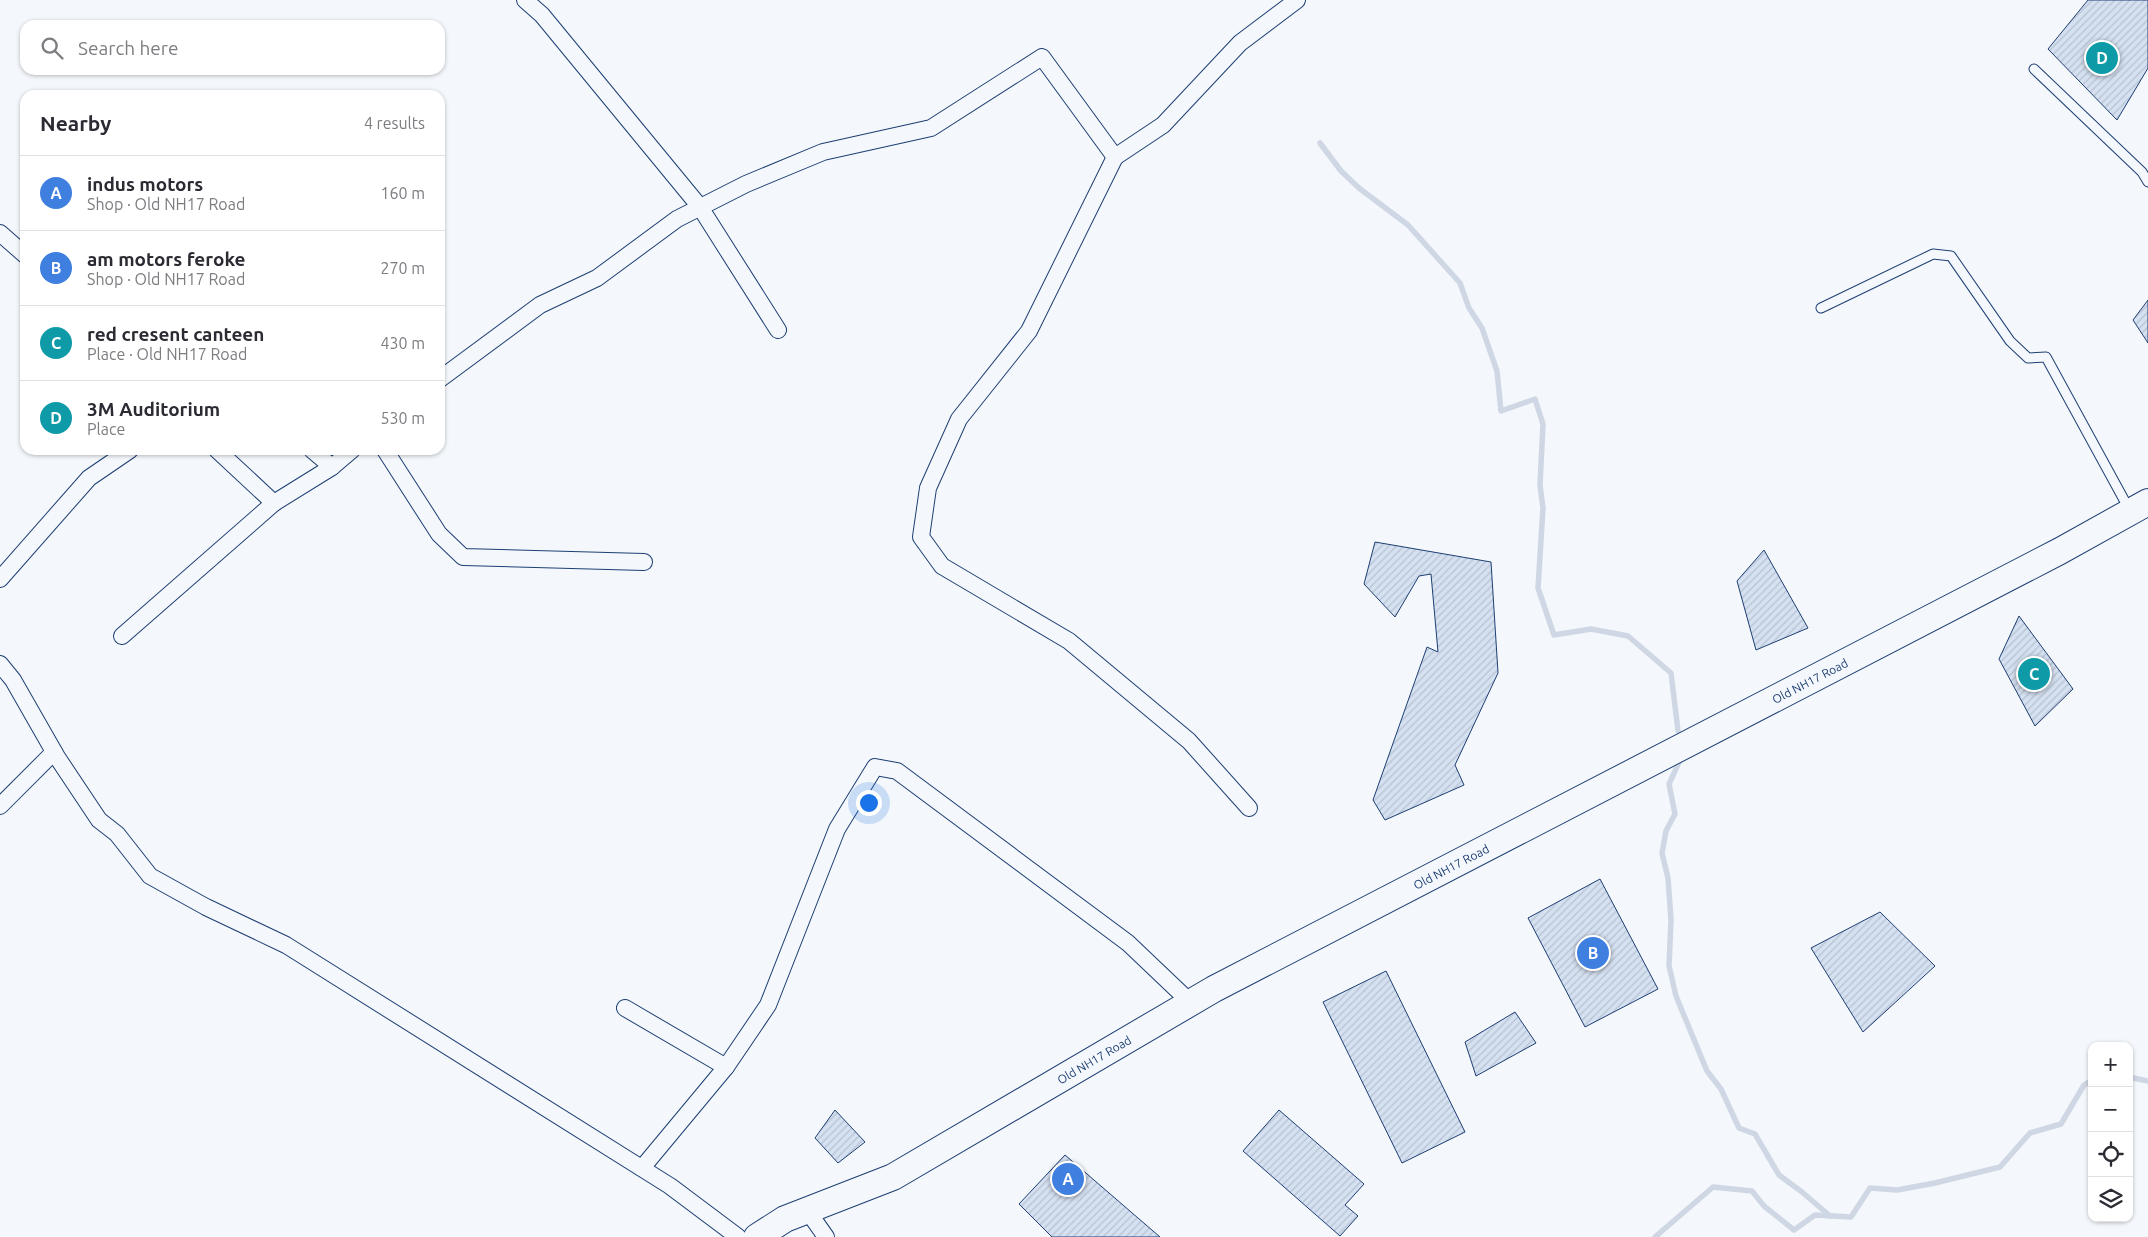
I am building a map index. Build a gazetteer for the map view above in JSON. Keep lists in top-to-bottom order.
{
  "streets": {
    "main road": ["Old NH17 Road"]
  },
  "page": {
    "search": "Search here",
    "pins": [
      "D",
      "C",
      "B",
      "A"
    ],
    "heading": ["Nearby", "4 results"],
    "list": [
      {
        "mark": "A",
        "name": "indus motors",
        "note": "Shop · Old NH17 Road",
        "value": "160 m"
      },
      {
        "mark": "B",
        "name": "am motors feroke",
        "note": "Shop · Old NH17 Road",
        "value": "270 m"
      },
      {
        "mark": "C",
        "name": "red cresent canteen",
        "note": "Place · Old NH17 Road",
        "value": "430 m"
      },
      {
        "mark": "D",
        "name": "3M Auditorium",
        "note": "Place",
        "value": "530 m"
      }
    ],
    "map_buttons": ["+", "−"]
  }
}
